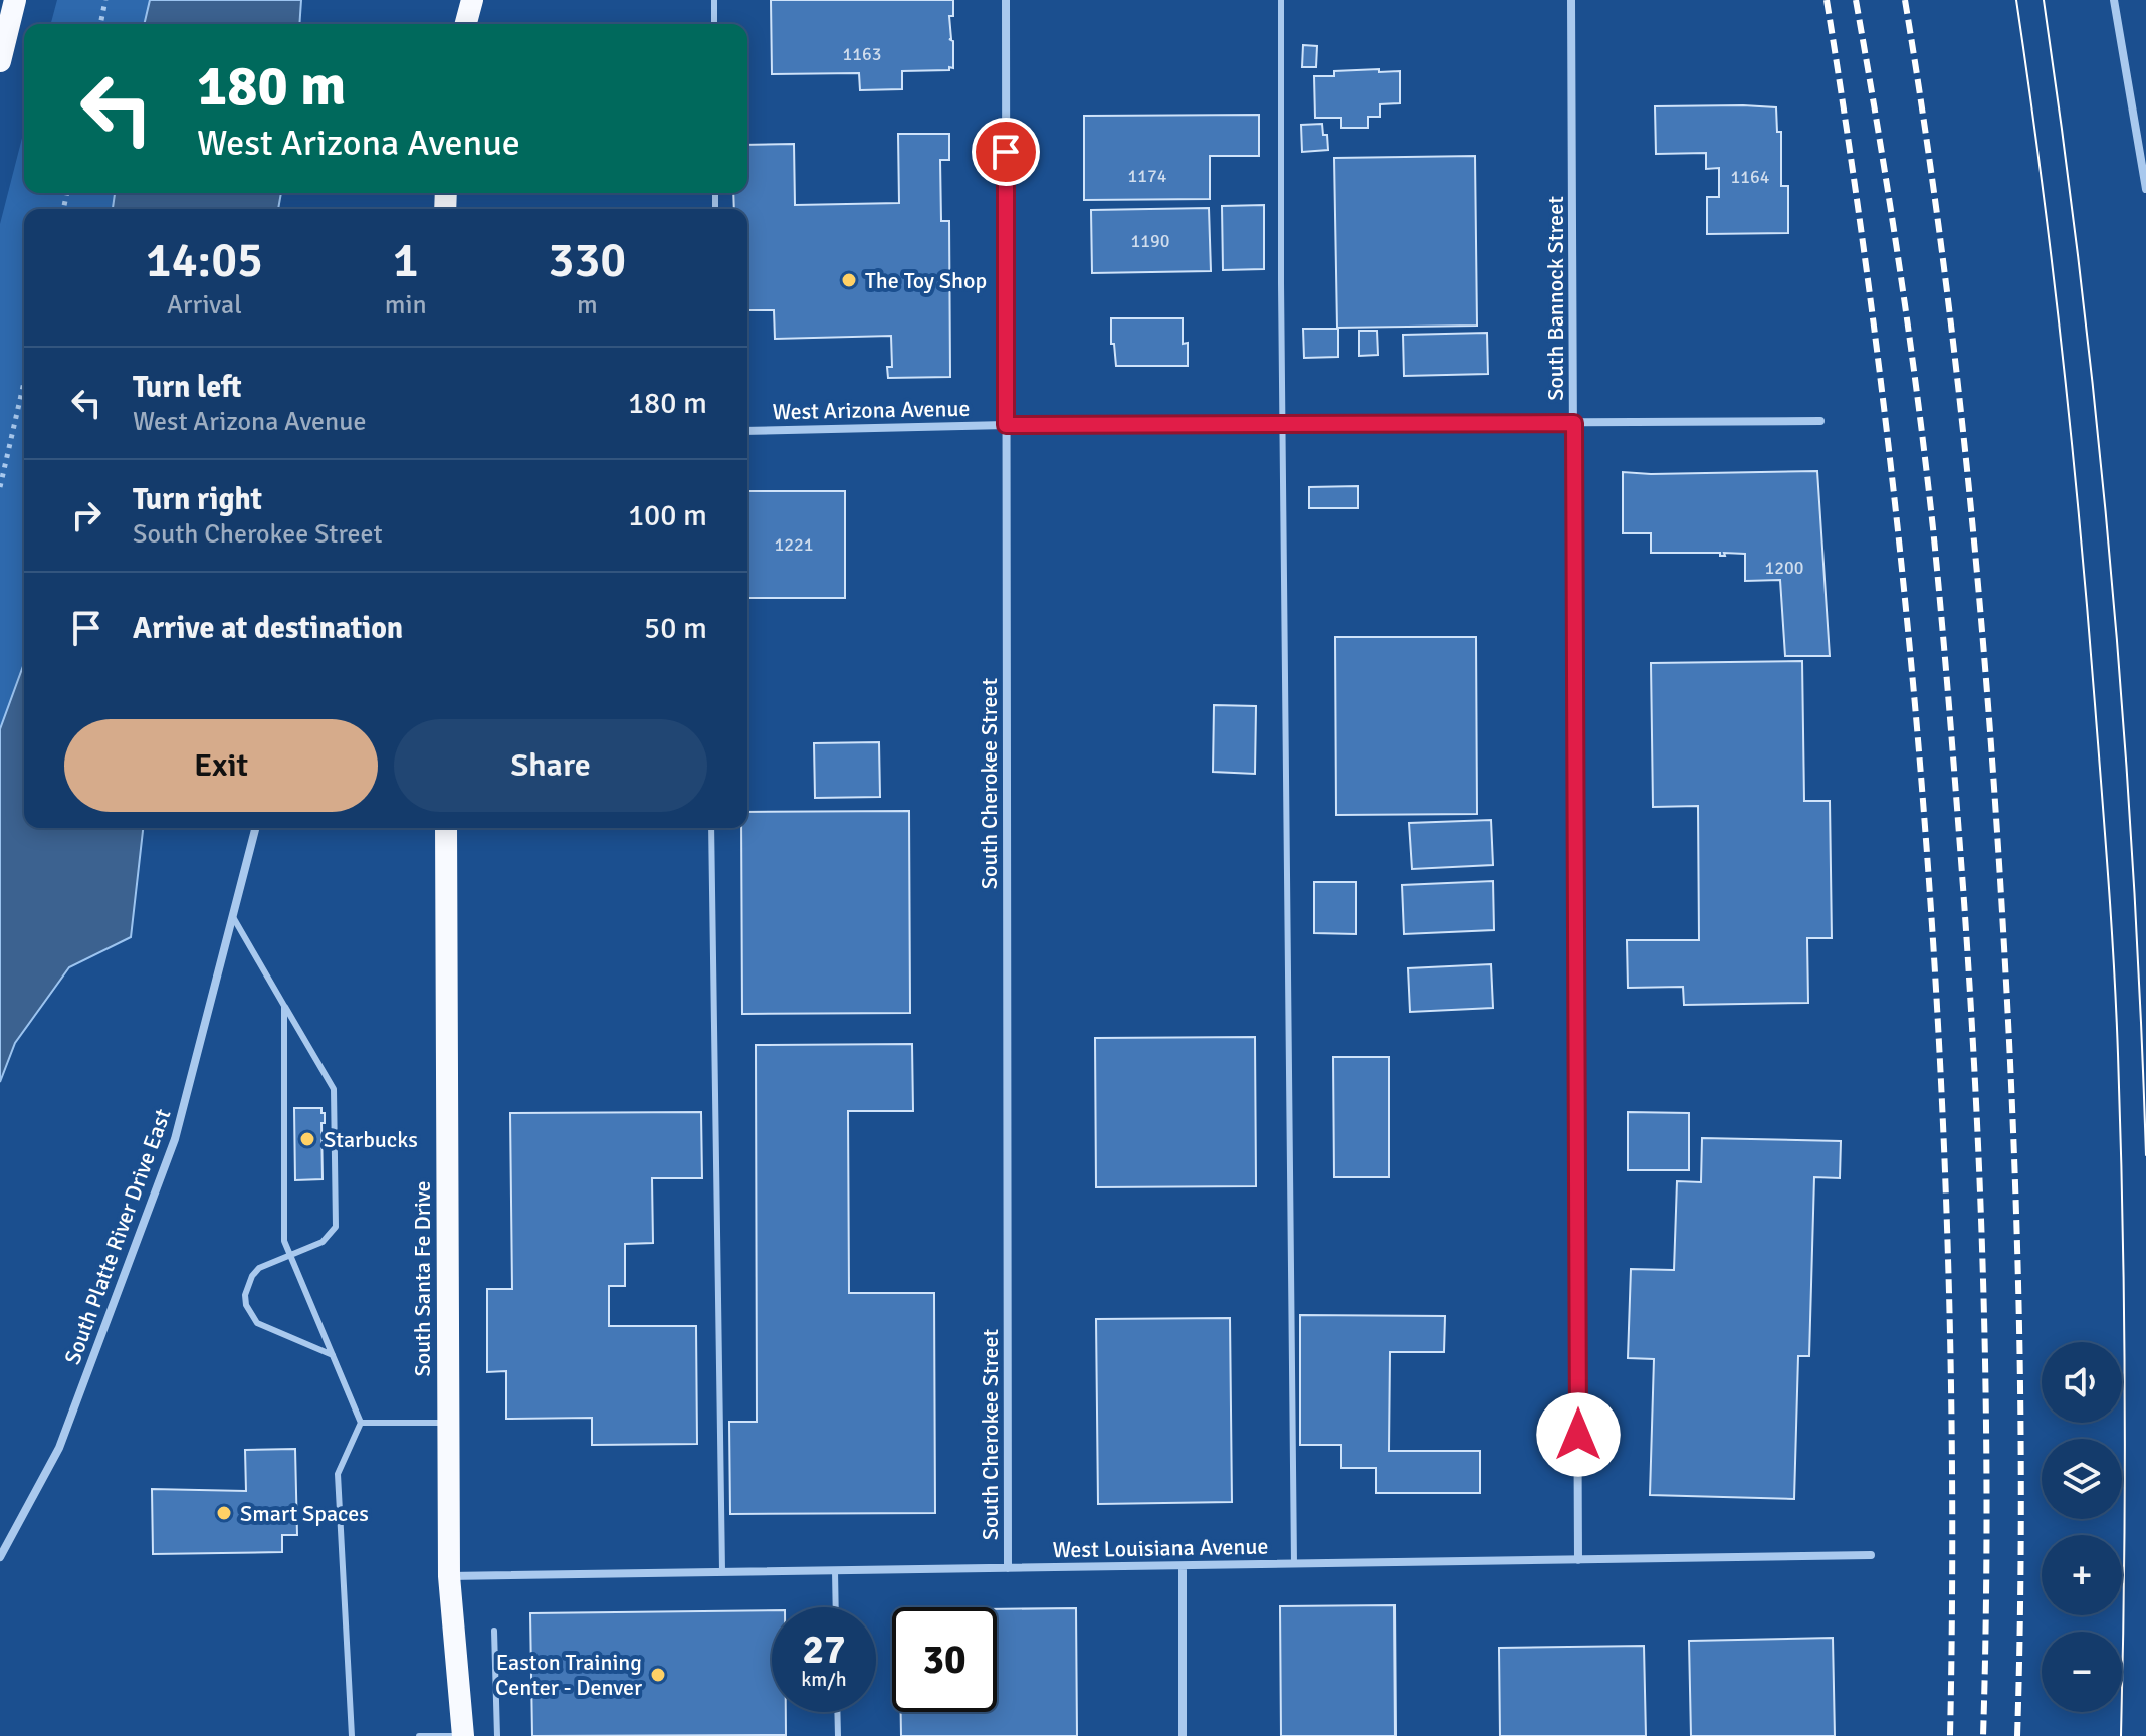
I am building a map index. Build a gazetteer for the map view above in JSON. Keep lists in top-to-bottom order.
{
  "streets": {
    "highway": ["South Santa Fe Drive"],
    "street": [
      "South Bannock Street",
      "West Arizona Avenue",
      "South Cherokee Street",
      "South Platte River Drive East",
      "West Louisiana Avenue"
    ]
  },
  "crossings": [
    ["South Bannock Street", "West Arizona Avenue"],
    ["South Bannock Street", "West Louisiana Avenue"],
    ["West Arizona Avenue", "South Cherokee Street"],
    ["South Cherokee Street", "West Louisiana Avenue"],
    ["South Santa Fe Drive", "West Louisiana Avenue"]
  ],
  "places": [
    "The Toy Shop",
    "Starbucks",
    "Smart Spaces",
    "Easton Training Center - Denver"
  ],
  "house_numbers": [
    "1163",
    "1174",
    "1164",
    "1190",
    "1221",
    "1200"
  ],
  "page": {
    "turn": ["180 m", "West Arizona Avenue"],
    "eta": [
      "14:05",
      "Arrival",
      "1",
      "min",
      "330",
      "m"
    ],
    "list": [
      {
        "name": "Turn left",
        "note": "West Arizona Avenue",
        "value": "180 m"
      },
      {
        "name": "Turn right",
        "note": "South Cherokee Street",
        "value": "100 m"
      },
      {
        "name": "Arrive at destination",
        "value": "50 m"
      }
    ],
    "buttons": ["Exit", "Share"],
    "map_buttons": ["+", "−"],
    "speed": "27 km/h",
    "limit": "30"
  }
}
